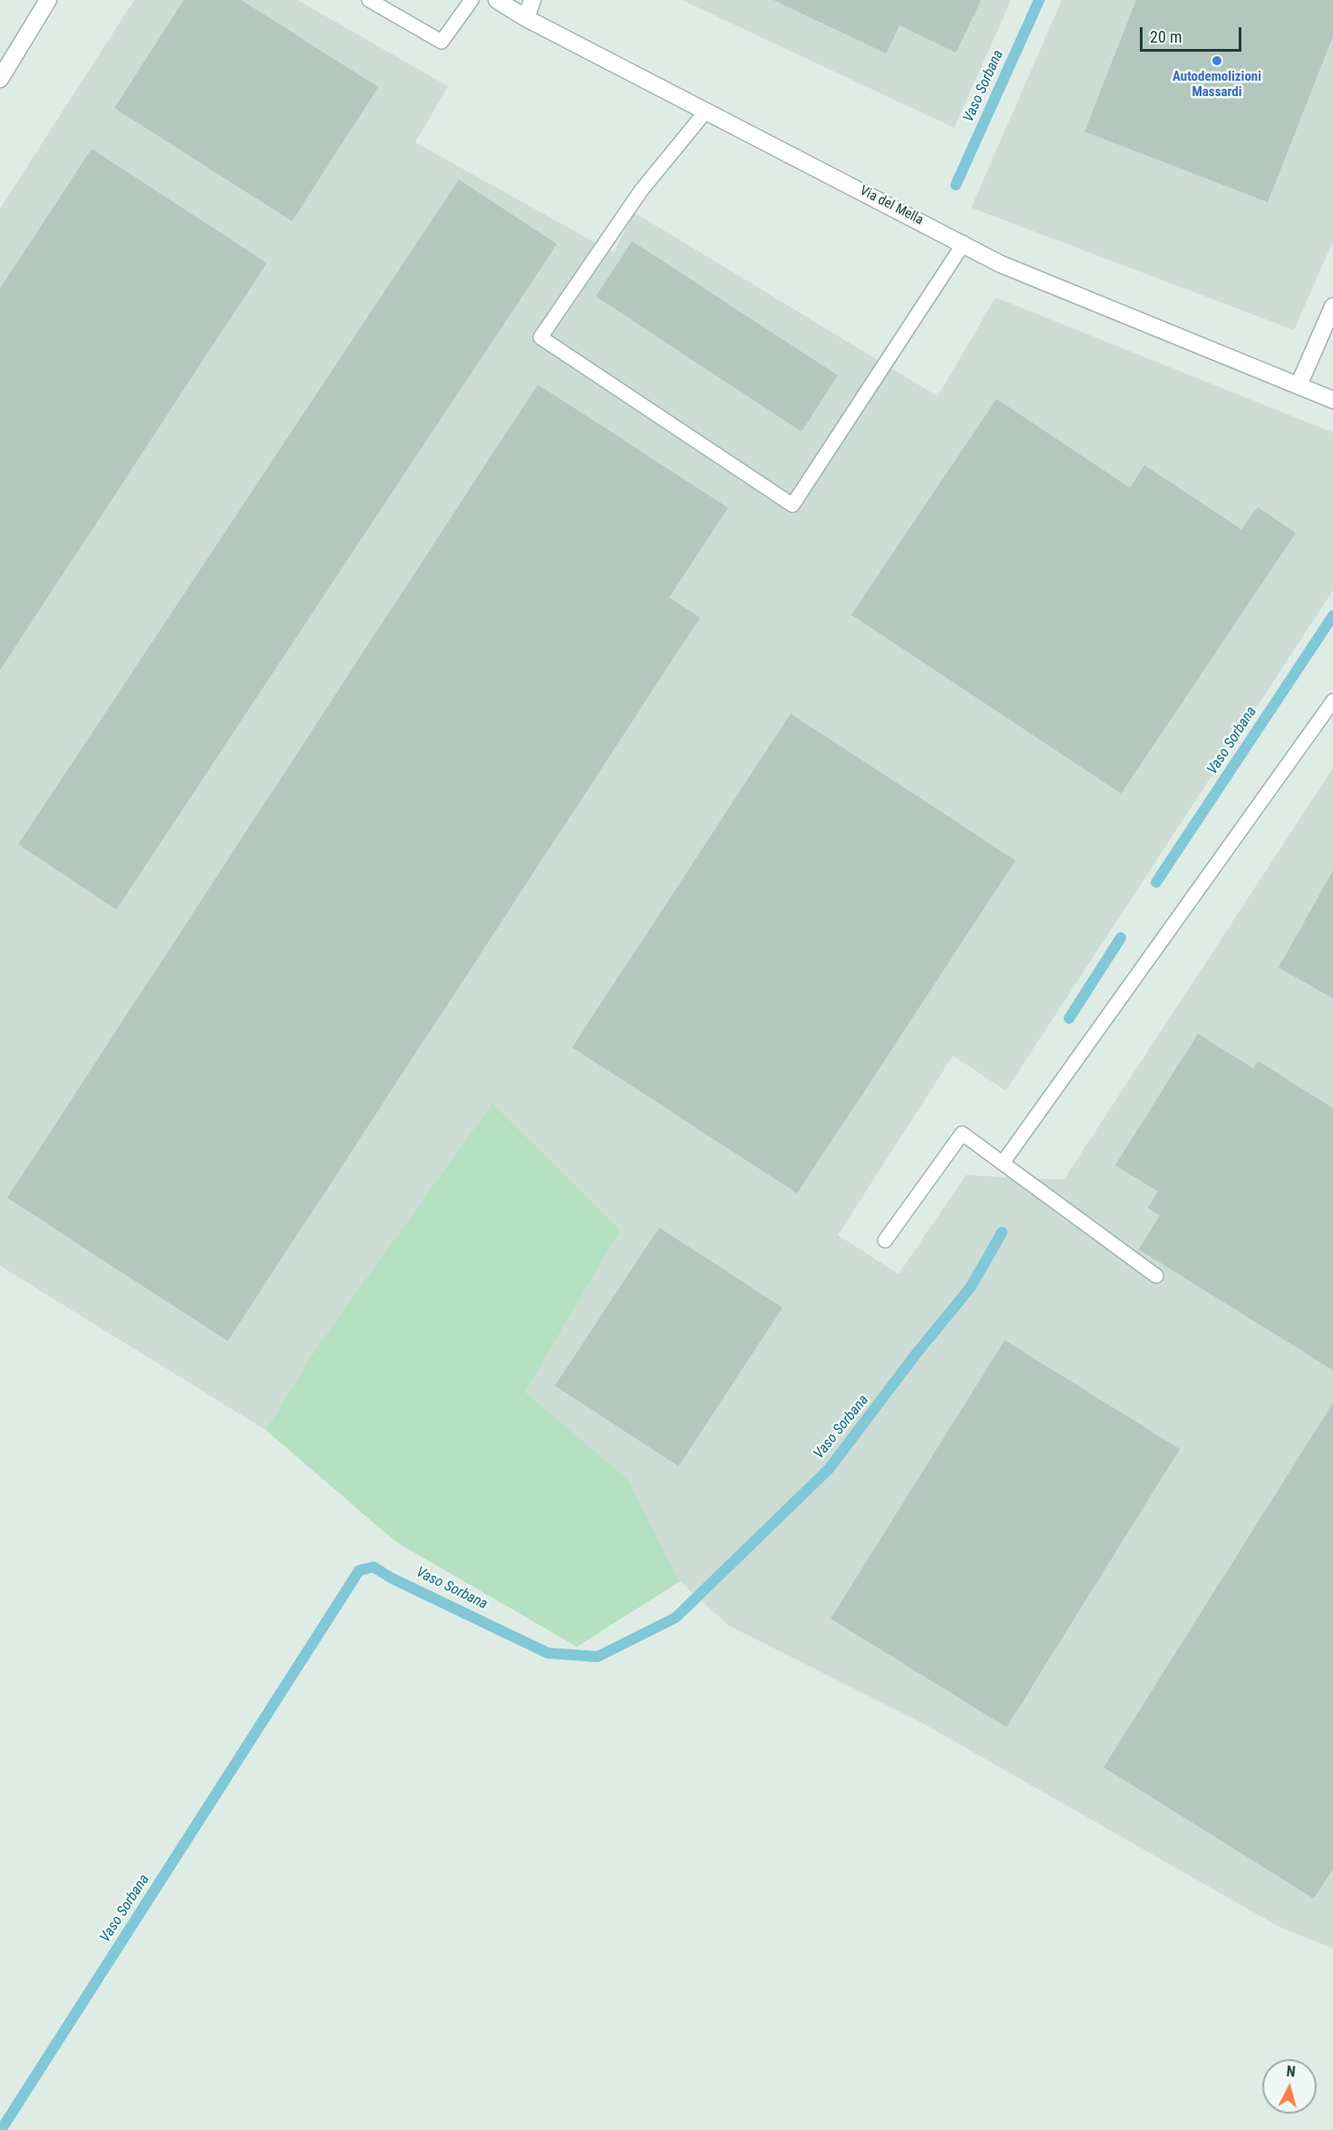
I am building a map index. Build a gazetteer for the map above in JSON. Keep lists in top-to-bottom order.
{
  "streets": {
    "street": ["Via del Mella"]
  },
  "water": ["Vaso Sorbana"],
  "places": ["Autodemolizioni Massardi"],
  "scale_bar": "20 m",
  "north": "top"
}
